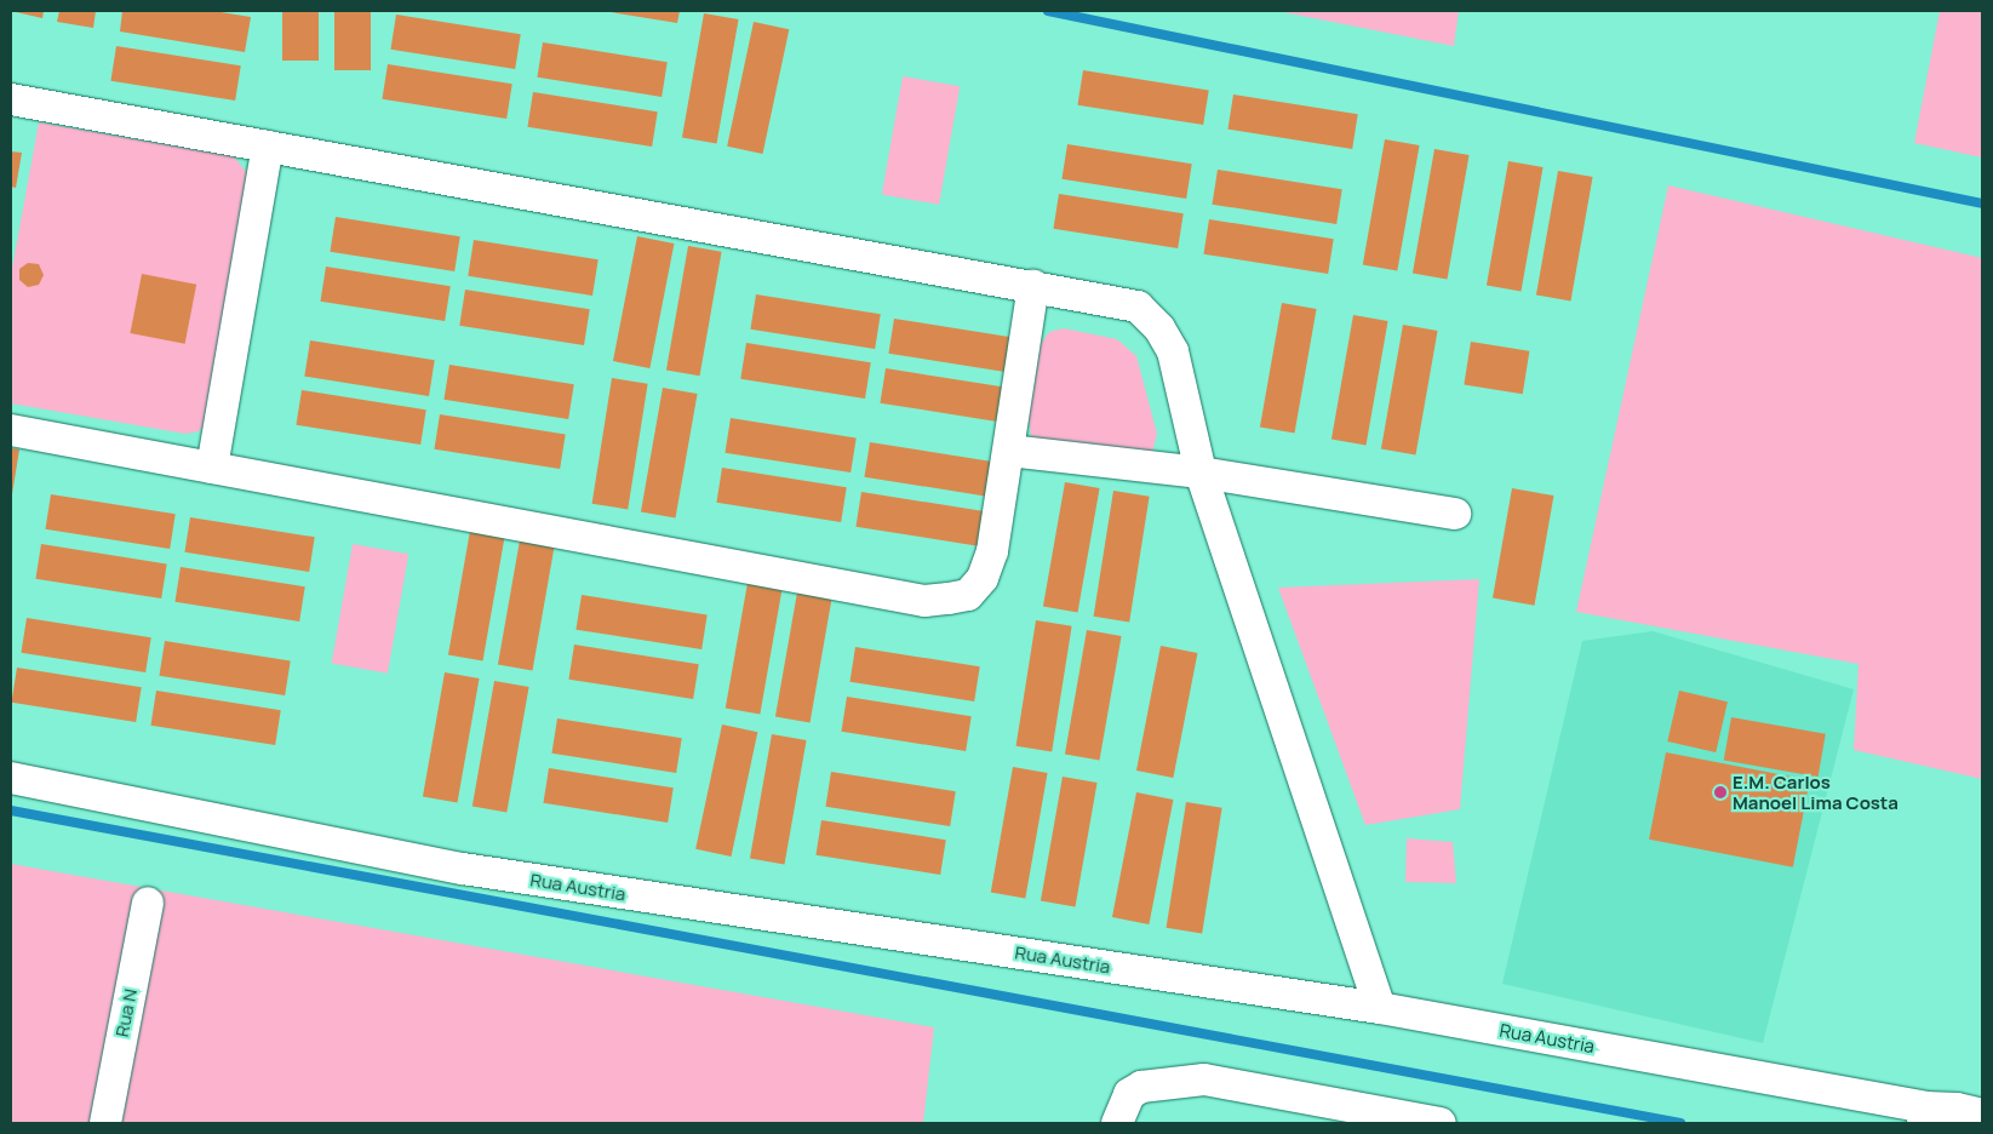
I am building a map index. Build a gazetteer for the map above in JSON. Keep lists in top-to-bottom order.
{
  "streets": {
    "street": ["Rua Austria", "Rua N"]
  },
  "places": ["E.M. Carlos Manoel Lima Costa"]
}
